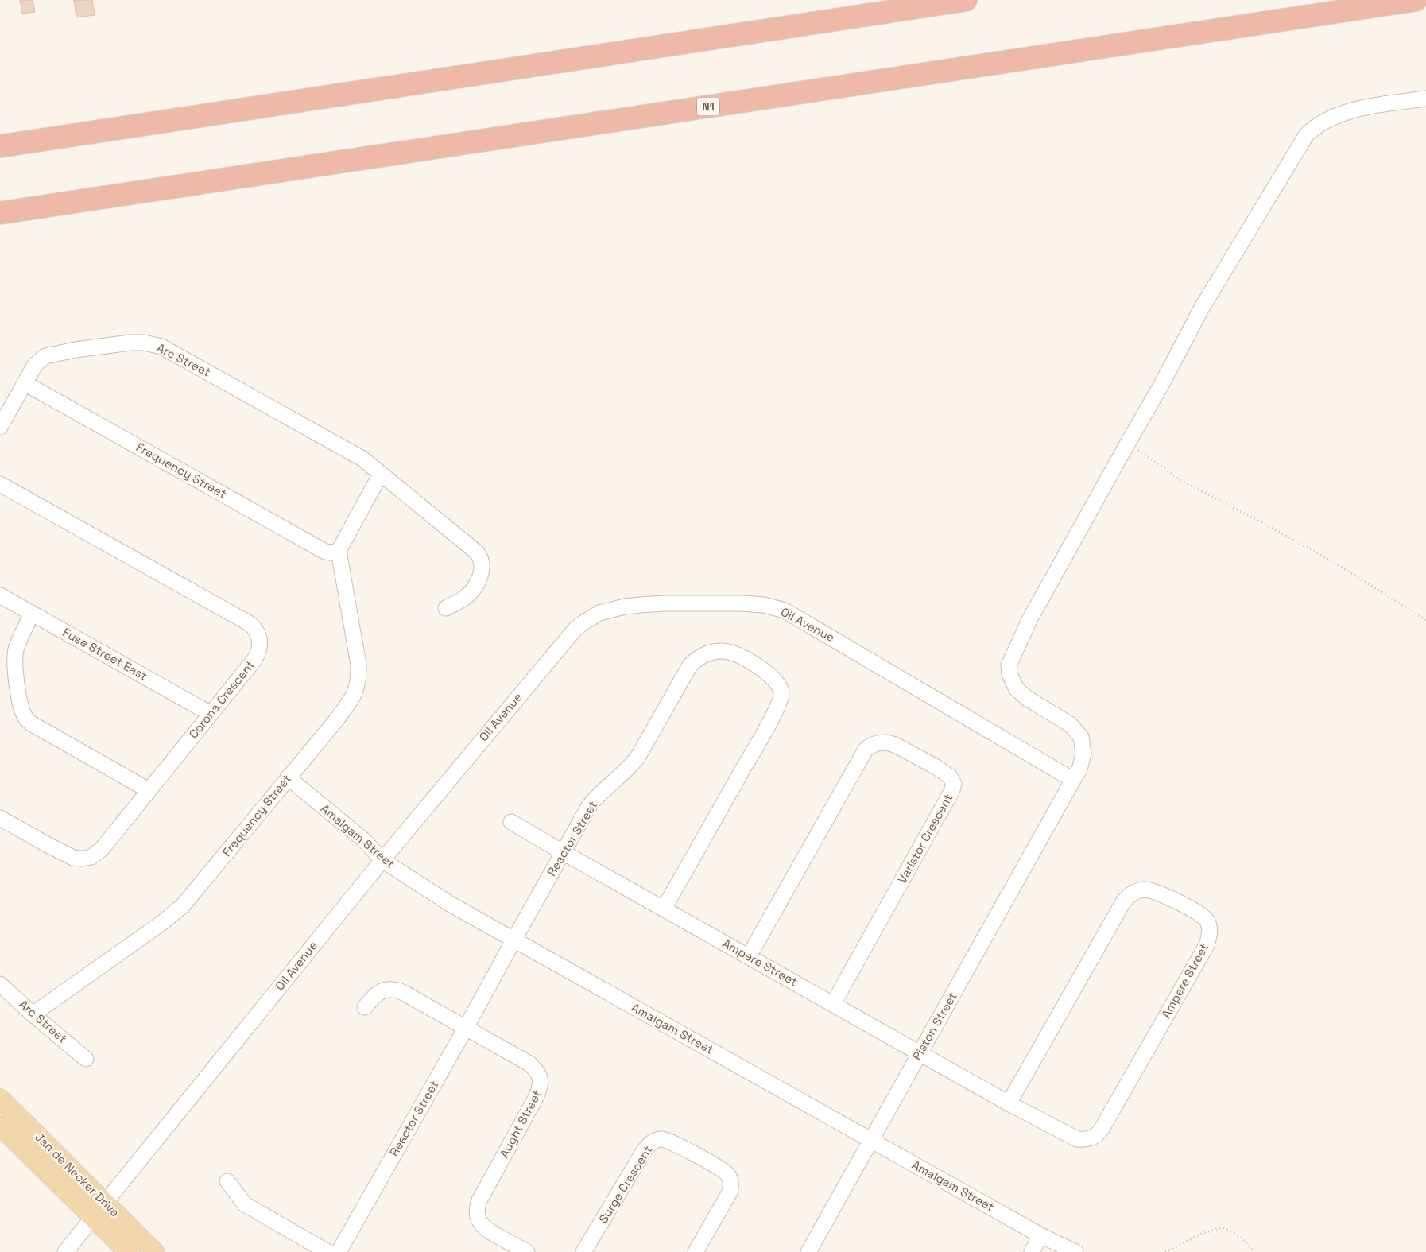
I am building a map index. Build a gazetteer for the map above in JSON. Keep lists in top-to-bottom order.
{
  "streets": {
    "highway": ["N1"],
    "main road": ["Jan de Necker Drive"],
    "street": [
      "Arc Street",
      "Frequency Street",
      "Oil Avenue",
      "Fuse Street East",
      "Corona Crescent",
      "Amalgam Street",
      "Reactor Street",
      "Varistor Crescent",
      "Ampere Street",
      "Piston Street",
      "Aught Street",
      "Surge Crescent"
    ]
  },
  "crossings": [
    ["Arc Street", "Frequency Street"],
    ["Frequency Street", "Amalgam Street"],
    ["Oil Avenue", "Amalgam Street"],
    ["Oil Avenue", "Piston Street"],
    ["Oil Avenue", "Jan de Necker Drive"],
    ["Fuse Street East", "Corona Crescent"],
    ["Amalgam Street", "Reactor Street"],
    ["Amalgam Street", "Piston Street"],
    ["Reactor Street", "Ampere Street"],
    ["Reactor Street", "Aught Street"],
    ["Varistor Crescent", "Ampere Street"],
    ["Ampere Street", "Piston Street"]
  ]
}
